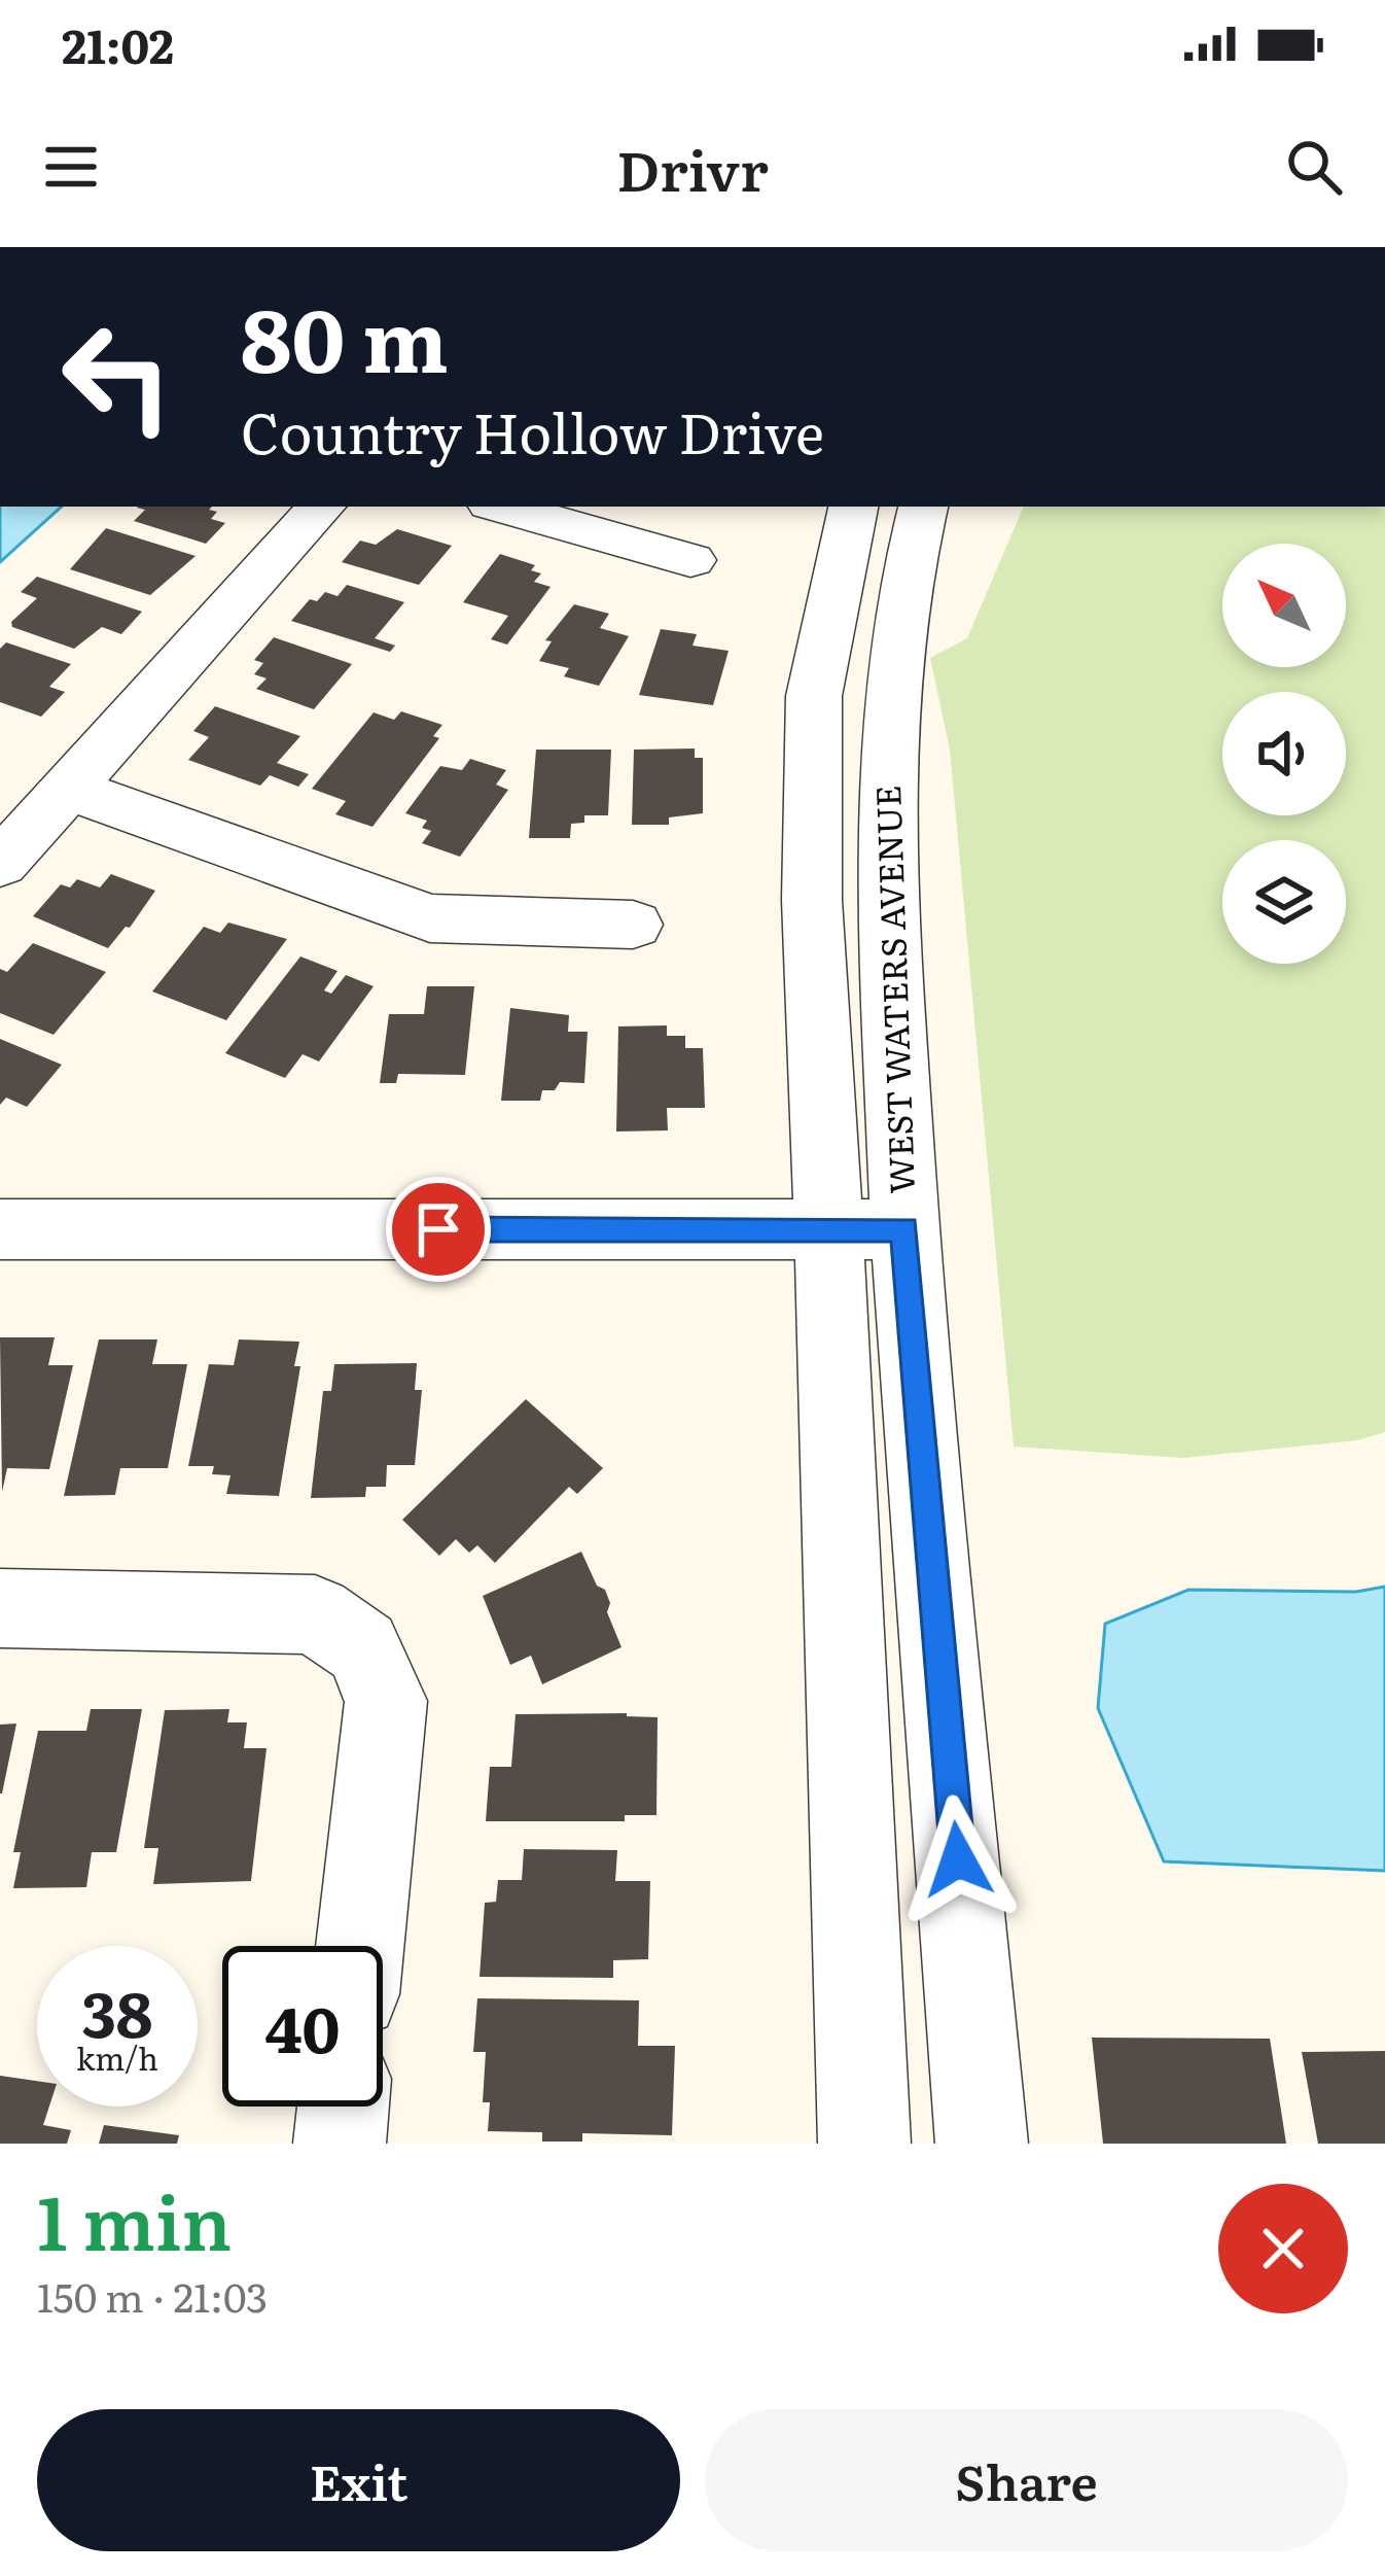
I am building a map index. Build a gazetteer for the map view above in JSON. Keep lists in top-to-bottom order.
{
  "streets": {
    "street": ["WEST WATERS AVENUE"]
  },
  "north": "top left",
  "page": {
    "status": "21:02",
    "header": "Drivr",
    "turn": ["80 m", "Country Hollow Drive"],
    "speed": "38 km/h",
    "limit": "40",
    "heading": ["1 min", "150 m · 21:03"],
    "buttons": ["Exit", "Share"]
  }
}
